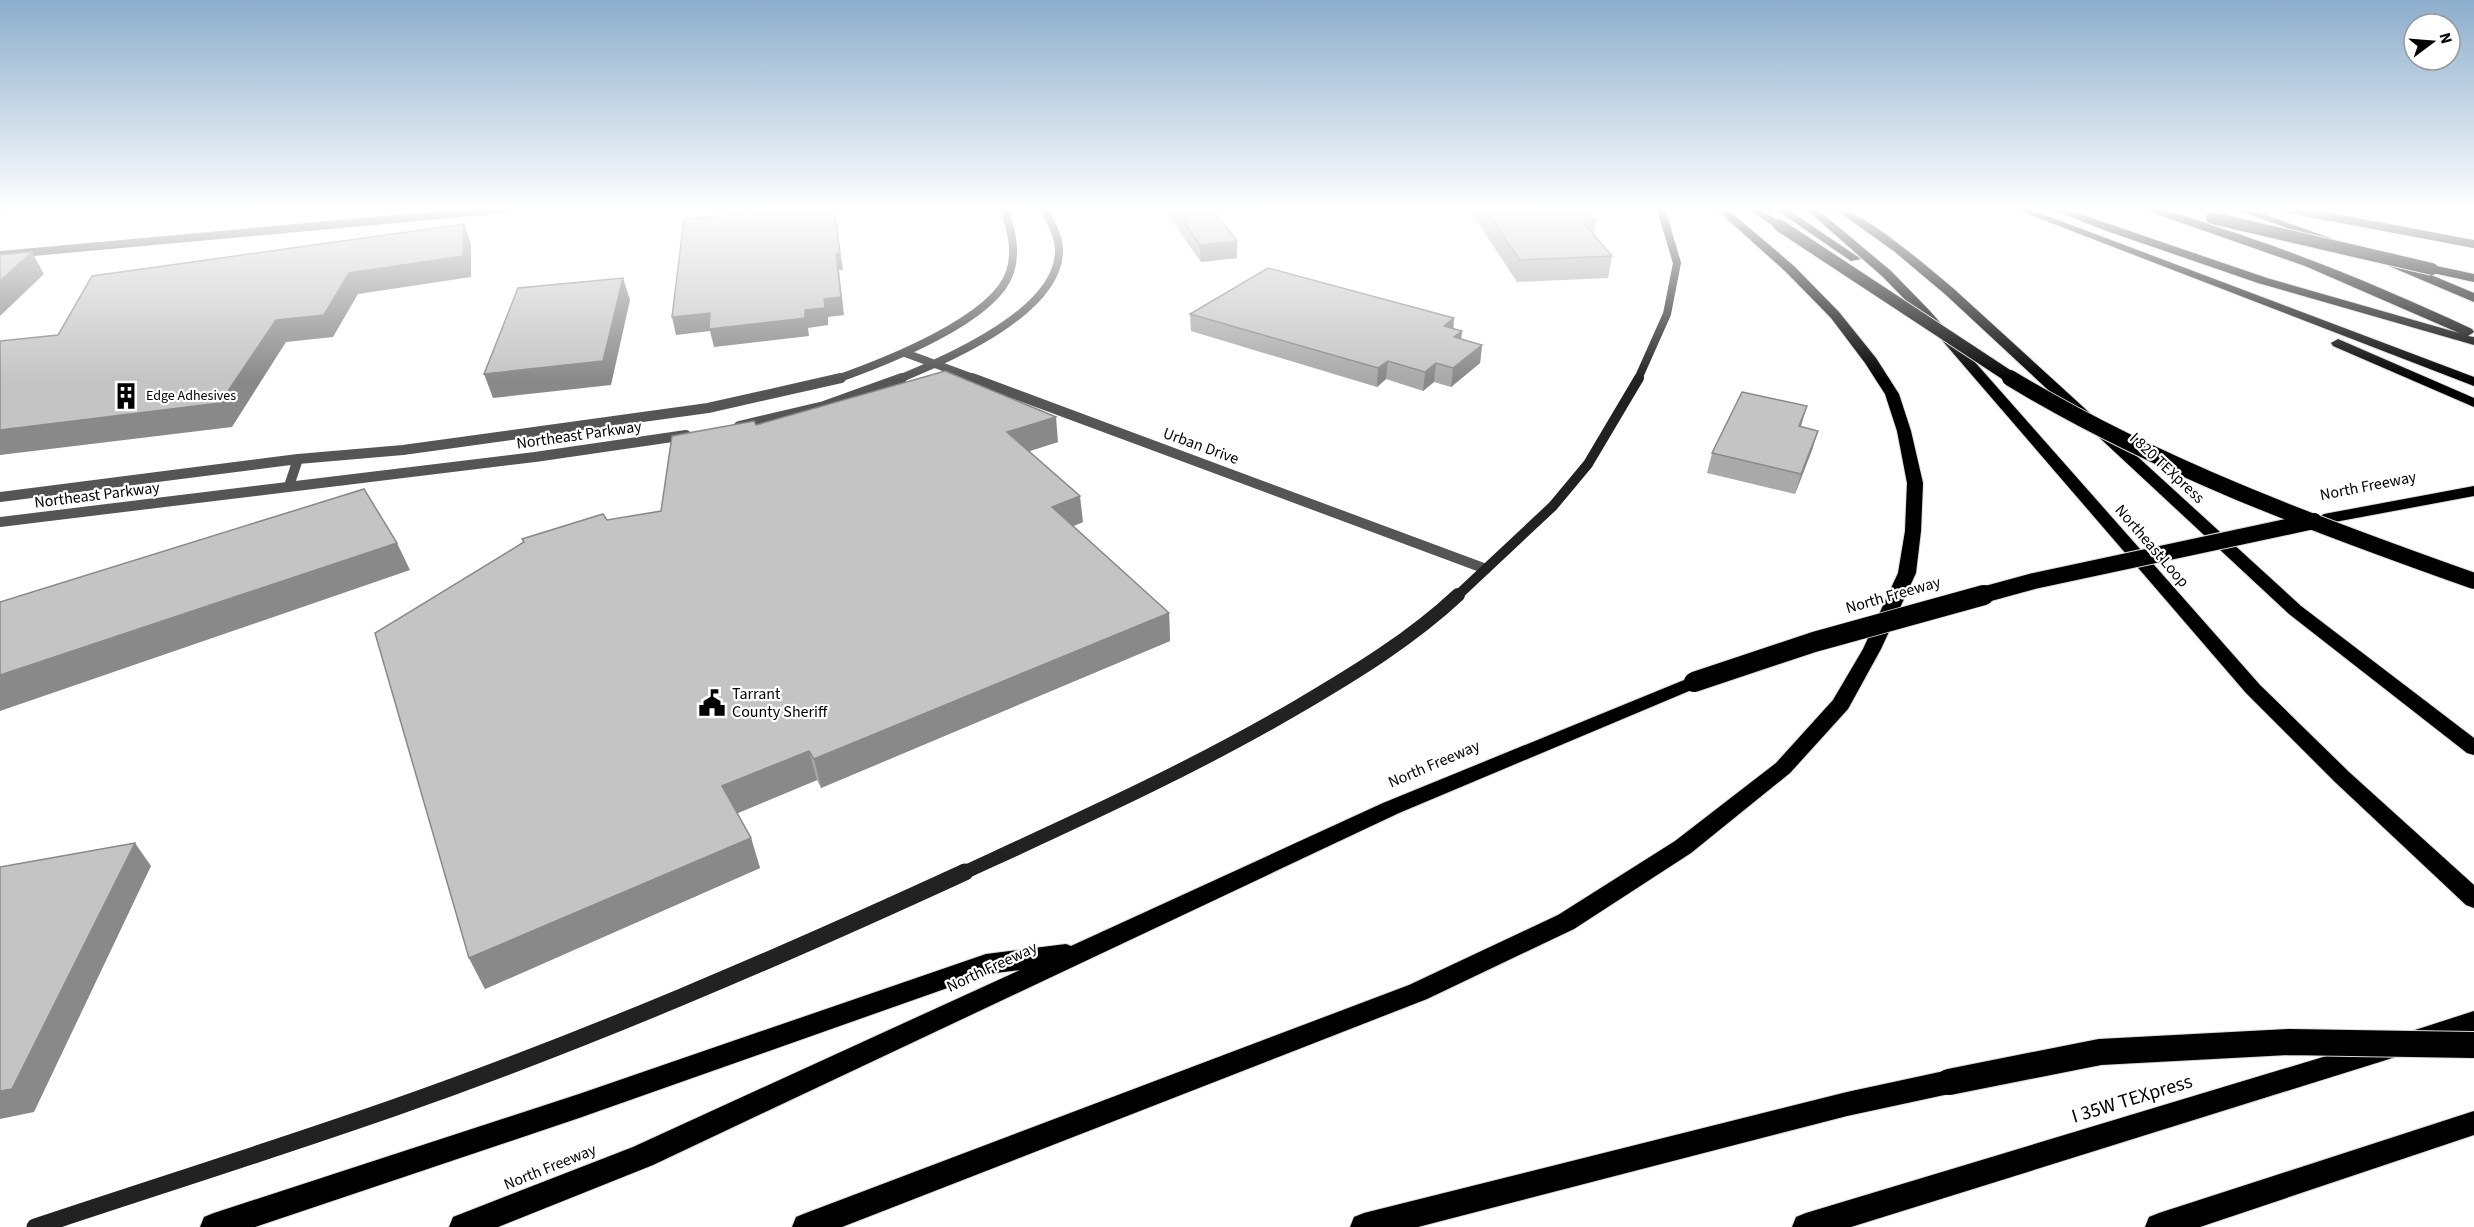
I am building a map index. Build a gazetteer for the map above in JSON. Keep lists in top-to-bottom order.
{
  "streets": {
    "highway": [
      "I 820 TEXpress",
      "North Freeway",
      "Northeast Loop",
      "I 35W TEXpress"
    ],
    "street": ["Northeast Parkway", "Urban Drive"]
  },
  "crossings": [
    ["Northeast Parkway", "Urban Drive"]
  ],
  "places": {
    "building": ["Edge Adhesives"],
    "public building": ["Tarrant County Sheriff"]
  },
  "north": "right"
}
